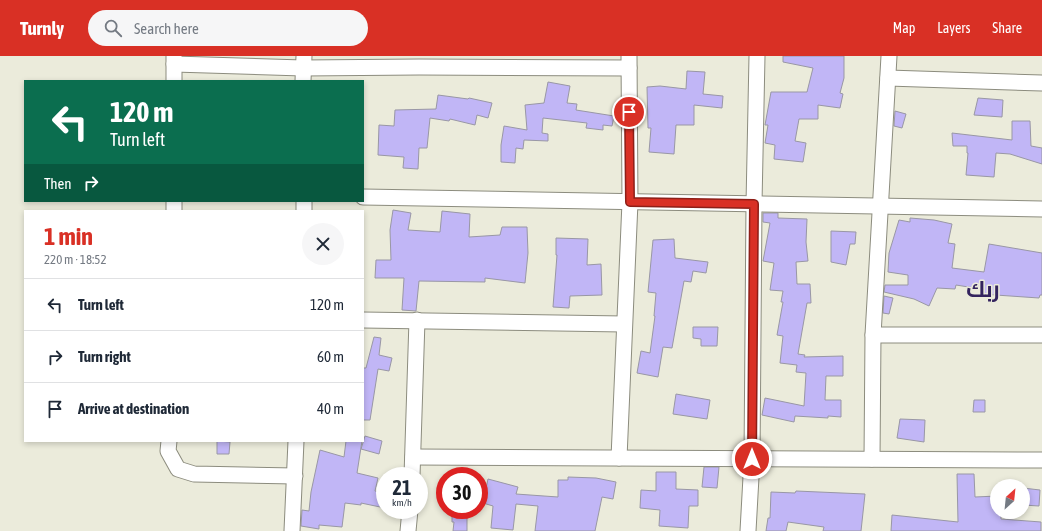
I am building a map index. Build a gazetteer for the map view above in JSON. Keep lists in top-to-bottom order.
{
  "districts": ["ربك"],
  "north": "top right",
  "page": {
    "header": "Turnly",
    "search": "Search here",
    "nav": ["Map", "Layers", "Share"],
    "turn": ["120 m", "Turn left"],
    "then": "Then",
    "heading": ["1 min", "220 m · 18:52"],
    "list": [
      {
        "name": "Turn left",
        "value": "120 m"
      },
      {
        "name": "Turn right",
        "value": "60 m"
      },
      {
        "name": "Arrive at destination",
        "value": "40 m"
      }
    ],
    "speed": "21 km/h",
    "limit": "30"
  }
}
